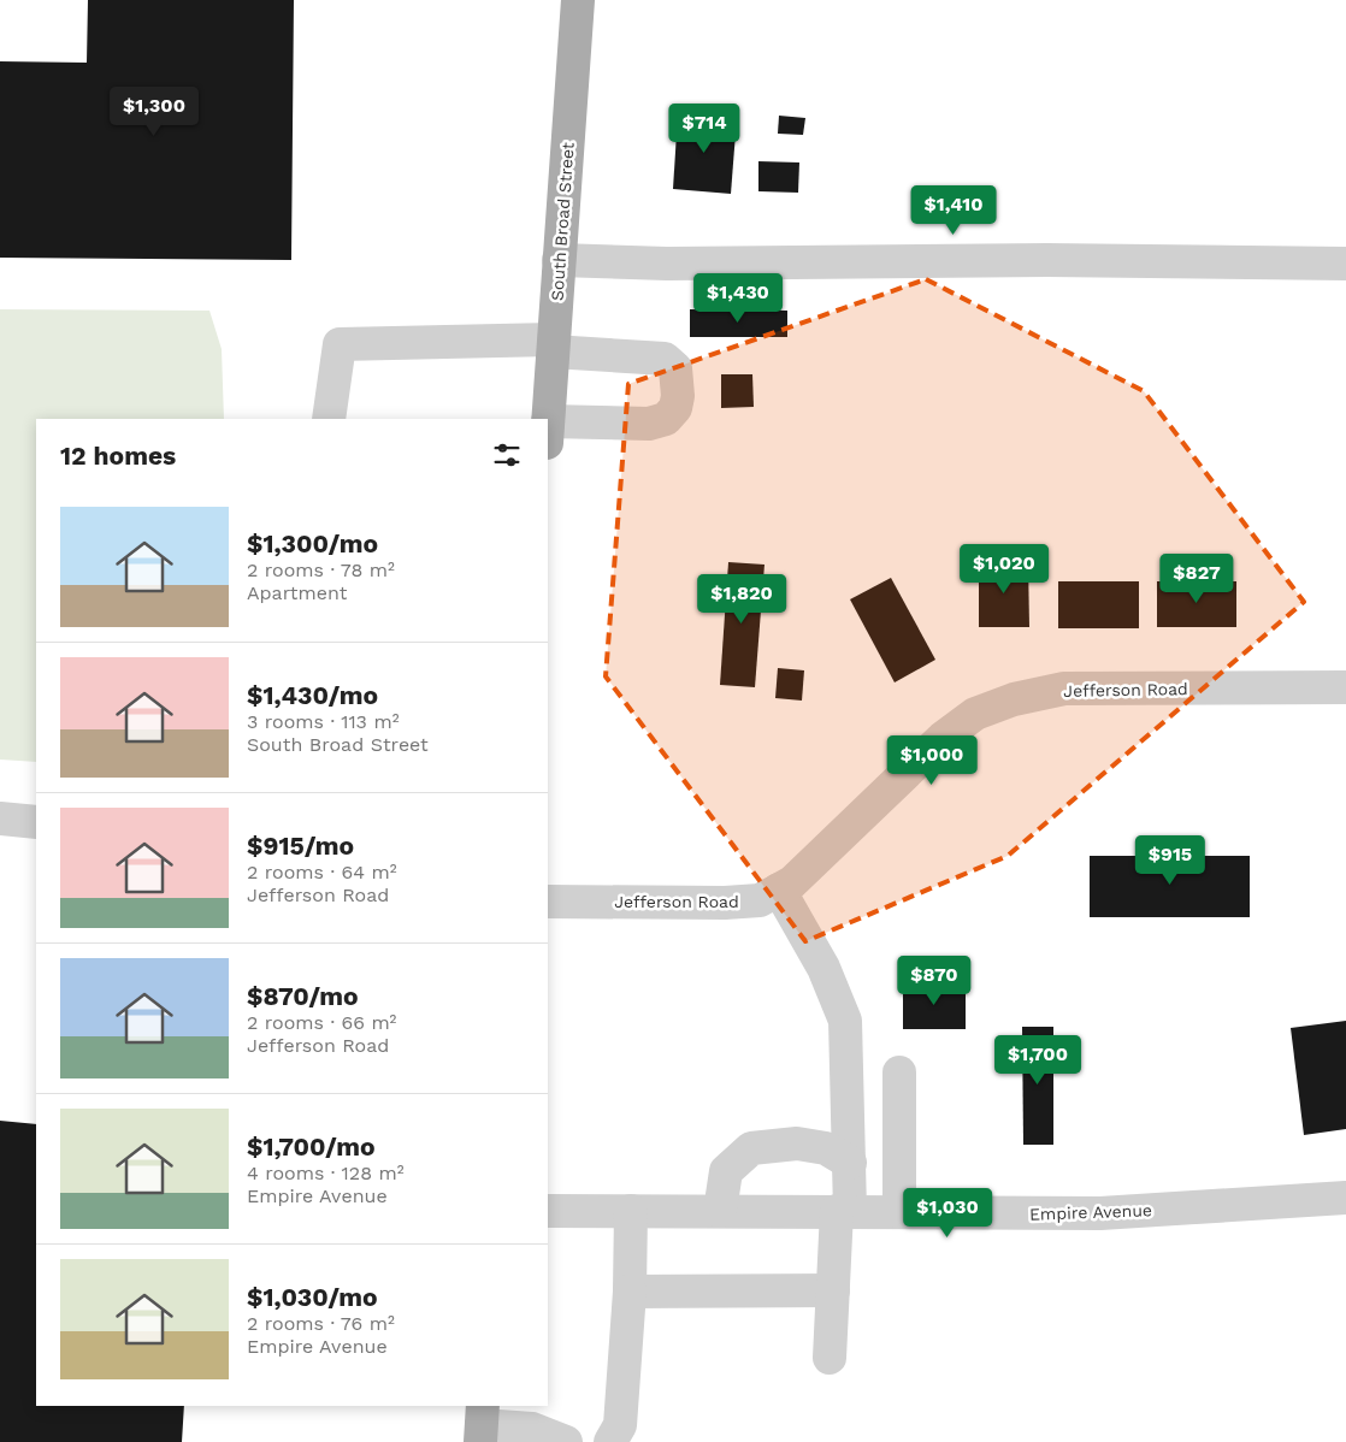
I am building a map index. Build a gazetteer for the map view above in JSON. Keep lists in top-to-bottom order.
{
  "streets": {
    "main road": ["South Broad Street"],
    "street": ["Jefferson Road", "Empire Avenue"]
  },
  "page": {
    "price": [
      "$1,300",
      "$714",
      "$1,410",
      "$1,430",
      "$1,020",
      "$827",
      "$1,820",
      "$1,000",
      "$915",
      "$870",
      "$1,700",
      "$1,030"
    ],
    "heading": "12 homes",
    "list": [
      {
        "name": "$1,300/mo",
        "note": "2 rooms · 78 m² · Apartment"
      },
      {
        "name": "$1,430/mo",
        "note": "3 rooms · 113 m² · South Broad Street"
      },
      {
        "name": "$915/mo",
        "note": "2 rooms · 64 m² · Jefferson Road"
      },
      {
        "name": "$870/mo",
        "note": "2 rooms · 66 m² · Jefferson Road"
      },
      {
        "name": "$1,700/mo",
        "note": "4 rooms · 128 m² · Empire Avenue"
      },
      {
        "name": "$1,030/mo",
        "note": "2 rooms · 76 m² · Empire Avenue"
      }
    ]
  }
}
